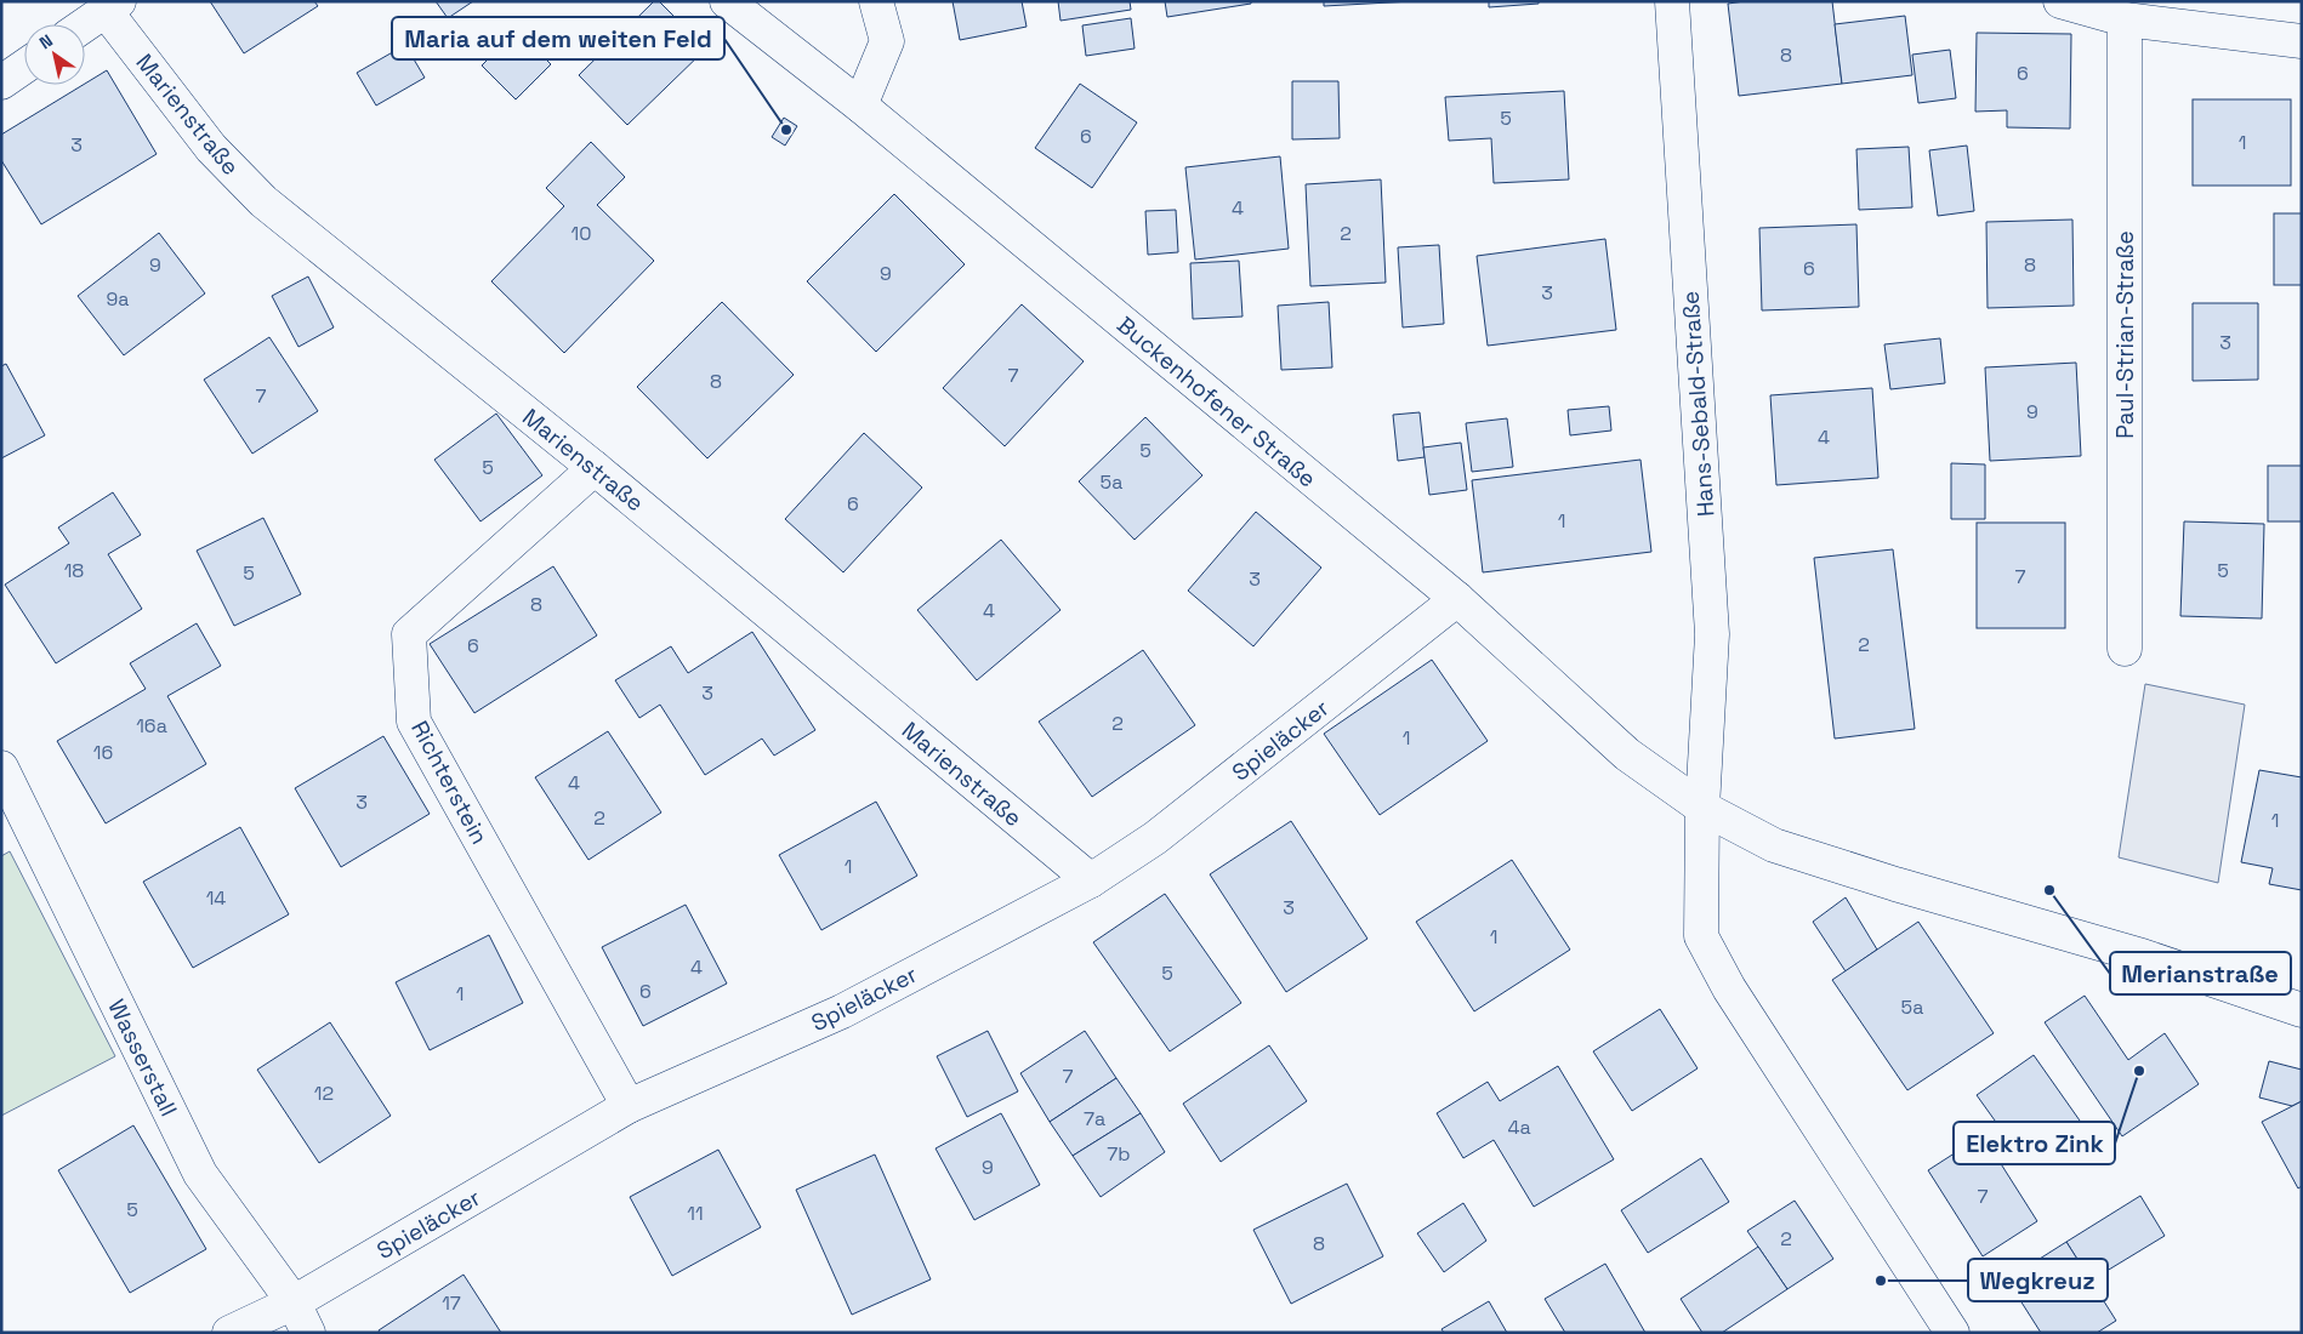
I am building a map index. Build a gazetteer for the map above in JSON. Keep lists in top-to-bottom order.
{
  "streets": {
    "street": [
      "Marienstraße",
      "Paul-Strian-Straße",
      "Buckenhofener Straße",
      "Hans-Sebald-Straße",
      "Spieläcker",
      "Richterstein",
      "Wasserstall"
    ]
  },
  "crossings": [
    ["Marienstraße", "Spieläcker"],
    ["Marienstraße", "Richterstein"],
    ["Buckenhofener Straße", "Hans-Sebald-Straße"],
    ["Buckenhofener Straße", "Spieläcker"],
    ["Spieläcker", "Richterstein"],
    ["Spieläcker", "Wasserstall"]
  ],
  "places": [
    "Maria auf dem weiten Feld",
    "Merianstraße",
    "Elektro Zink",
    "Wegkreuz"
  ],
  "house_numbers": [
    "8",
    "6",
    "5",
    "6",
    "1",
    "3",
    "4",
    "10",
    "2",
    "9",
    "8",
    "6",
    "9",
    "3",
    "9a",
    "3",
    "7",
    "8",
    "7",
    "9",
    "4",
    "5",
    "5",
    "5a",
    "6",
    "1",
    "18",
    "5",
    "5",
    "7",
    "3",
    "8",
    "4",
    "2",
    "6",
    "3",
    "2",
    "16a",
    "1",
    "16",
    "4",
    "3",
    "2",
    "1",
    "1",
    "14",
    "3",
    "1",
    "4",
    "5",
    "6",
    "1",
    "5a",
    "7",
    "12",
    "7a",
    "4a",
    "7b",
    "9",
    "7",
    "5",
    "11",
    "2",
    "8",
    "17"
  ],
  "north": "top left"
}
